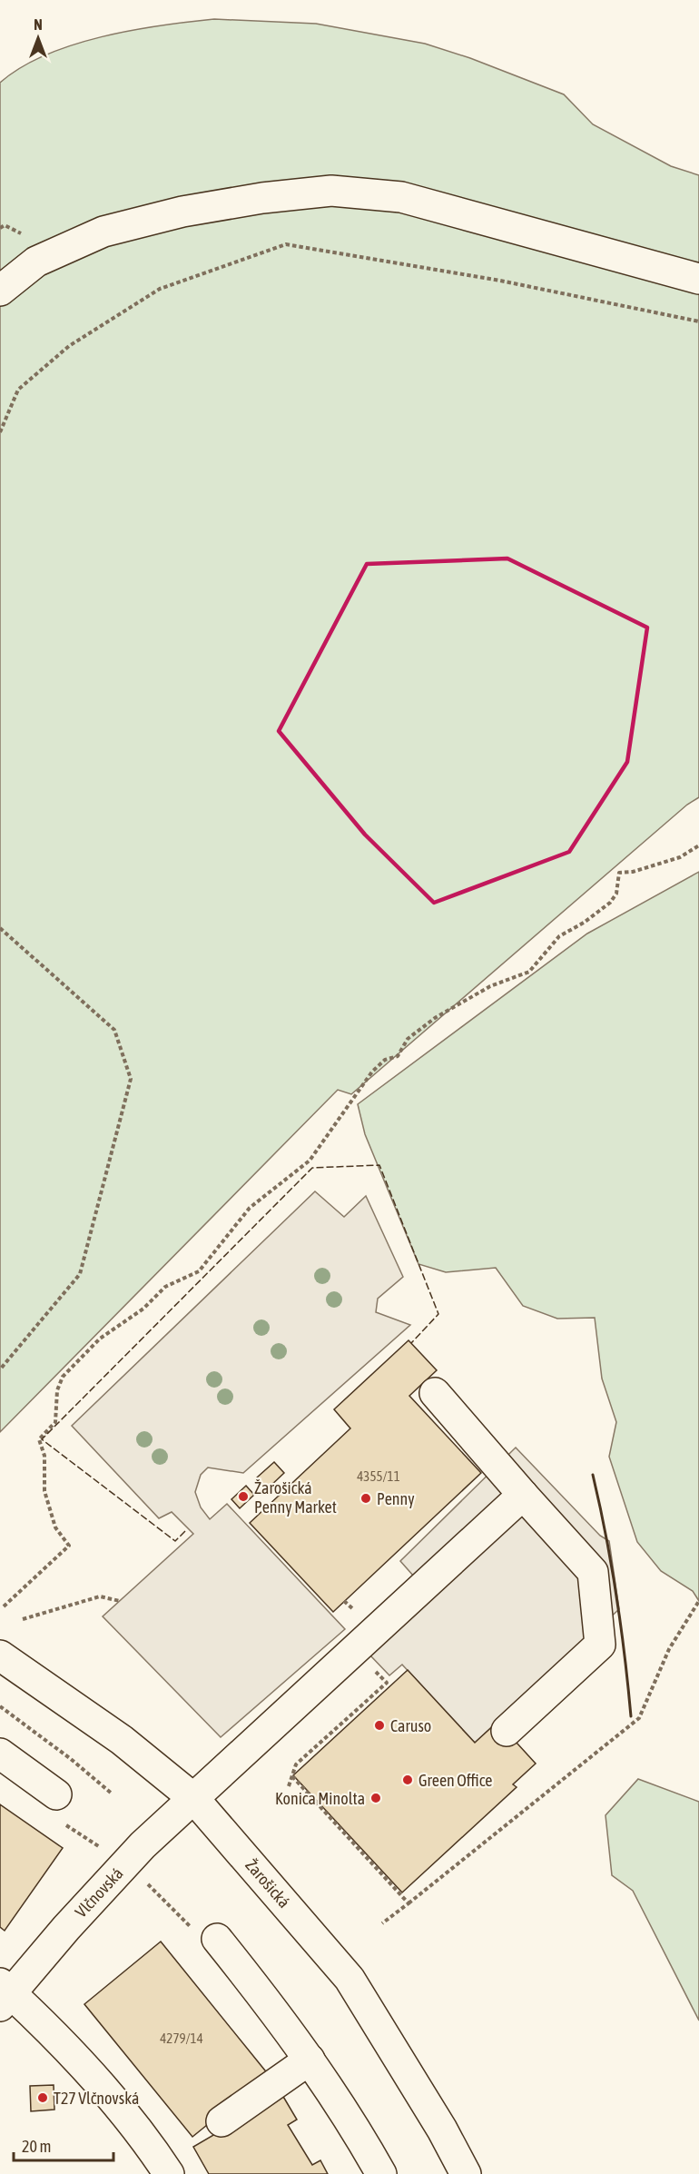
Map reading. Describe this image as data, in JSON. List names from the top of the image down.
{
  "streets": {
    "main road": ["Žarošická", "Vlčnovská"]
  },
  "crossings": [
    ["Žarošická", "Vlčnovská"]
  ],
  "places": [
    "Žarošická Penny Market",
    "Penny",
    "Caruso",
    "Green Office",
    "Konica Minolta",
    "T27 Vlčnovská"
  ],
  "house_numbers": ["4355/11", "4279/14"],
  "scale_bar": "20 m",
  "north": "top"
}
